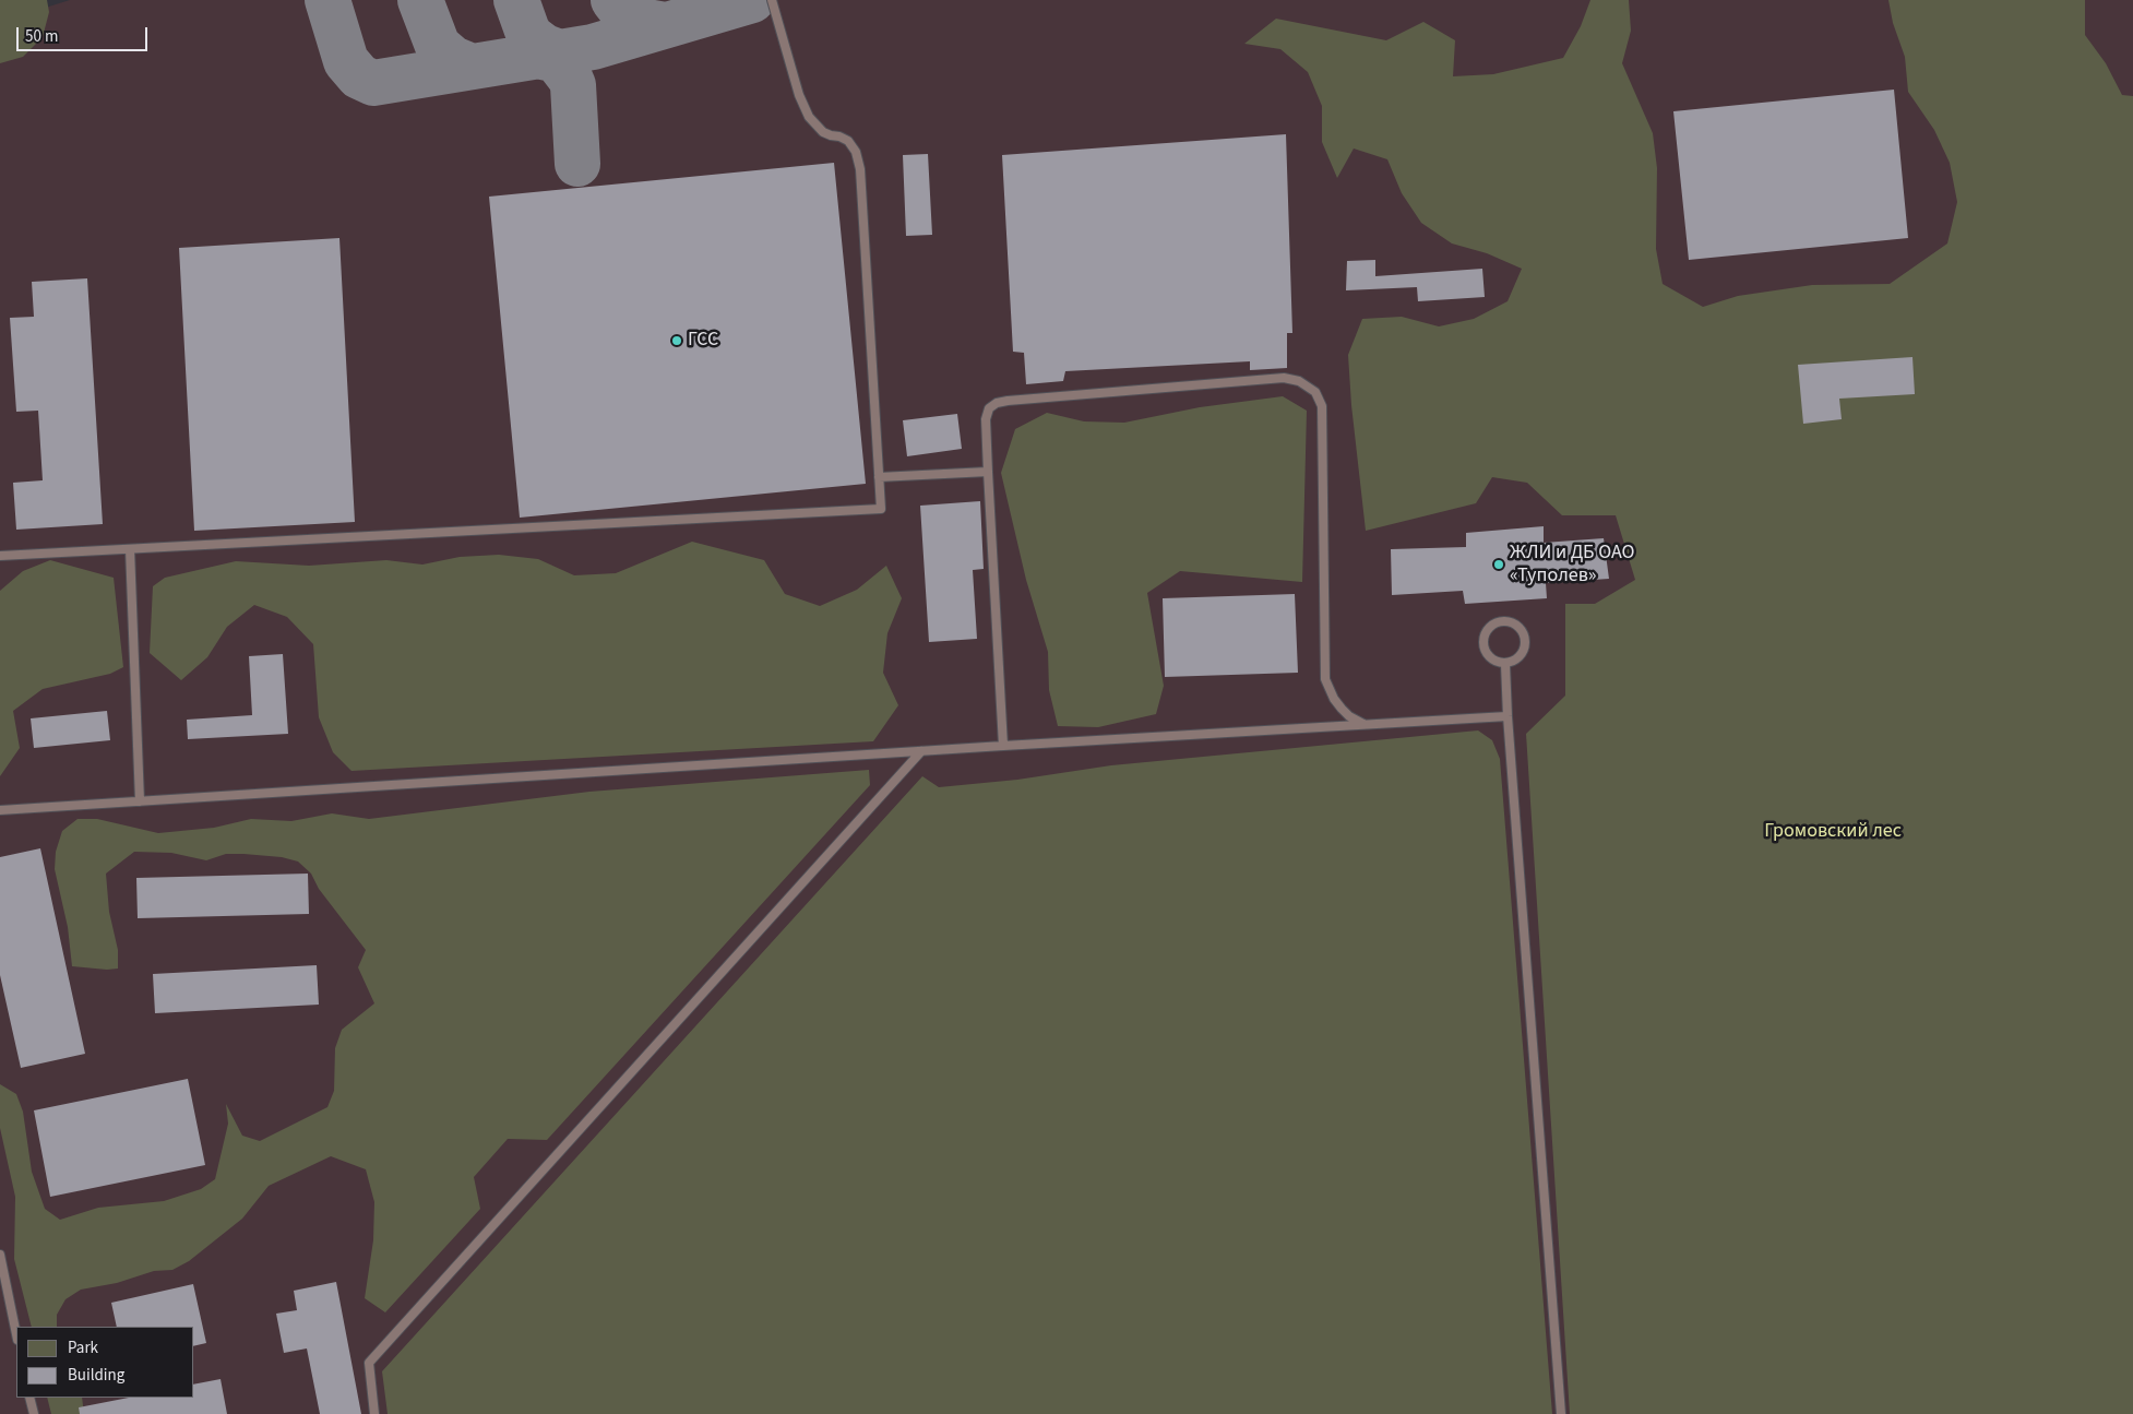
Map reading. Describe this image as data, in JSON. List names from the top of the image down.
{
  "parks": ["Громовский лес"],
  "places": ["ГСС", "ЖЛИ и ДБ ОАО «Туполев»"],
  "legend": ["Park", "Building"],
  "scale_bar": "50 m"
}
